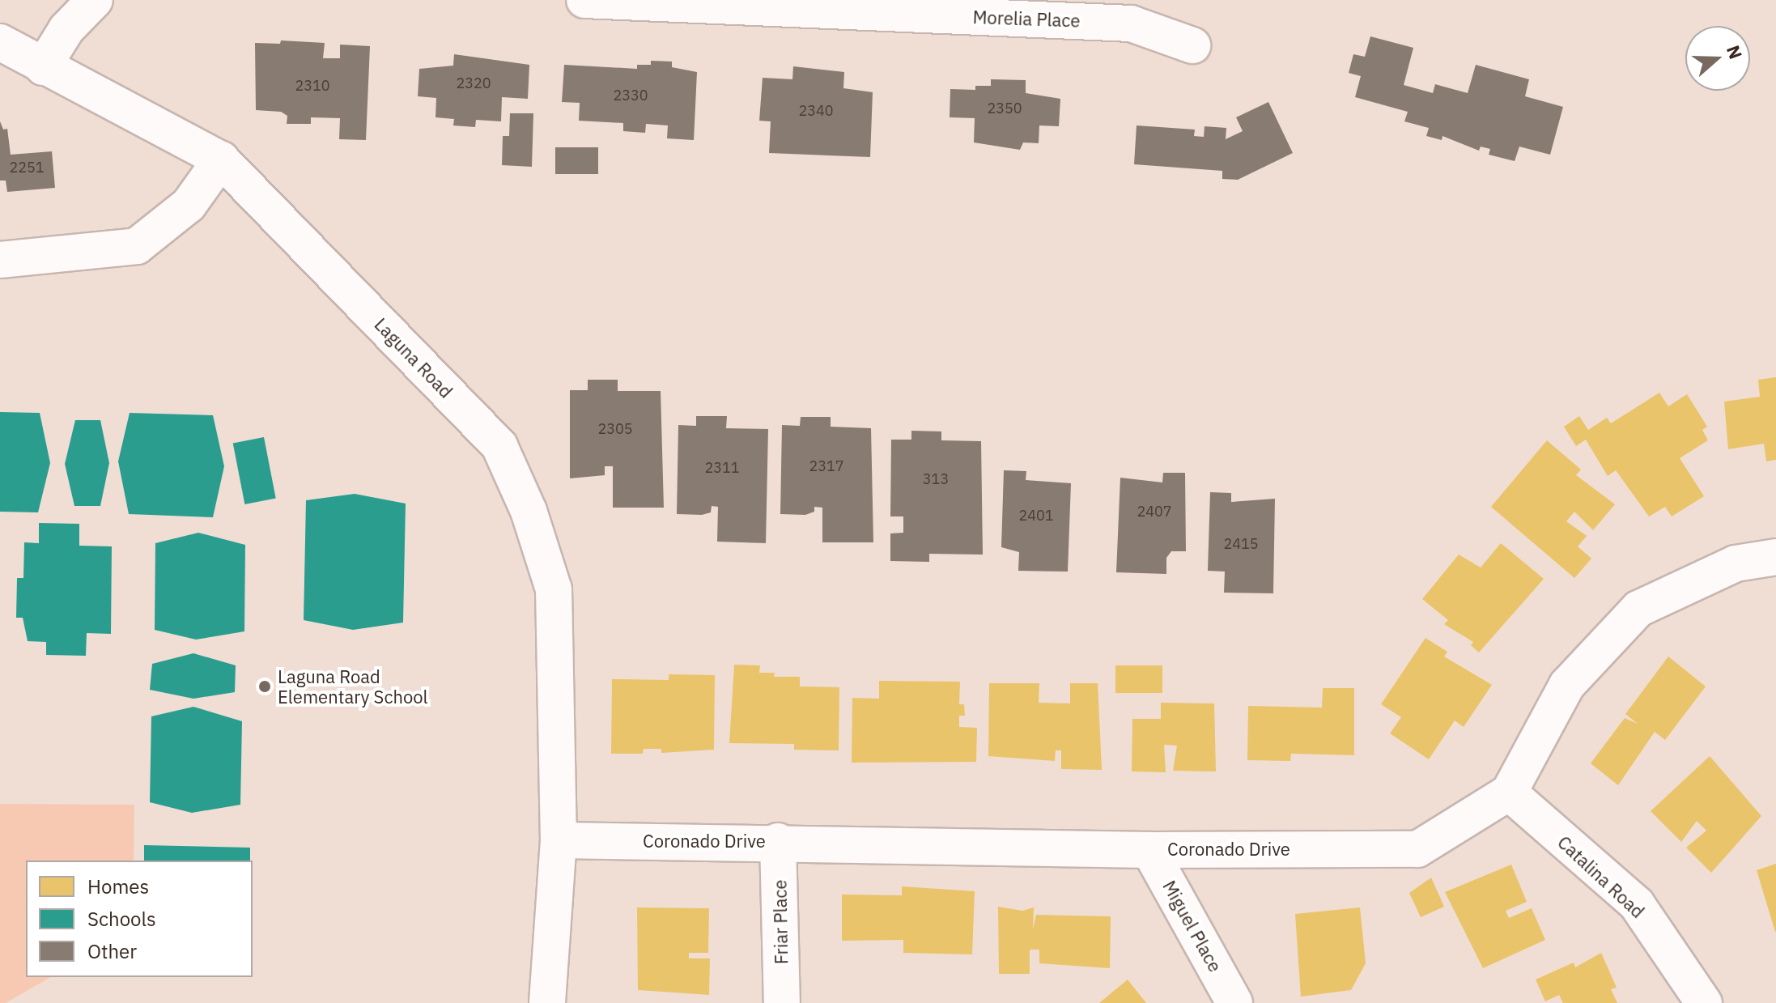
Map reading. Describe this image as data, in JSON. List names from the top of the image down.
{
  "streets": {
    "street": [
      "Morelia Place",
      "Laguna Road",
      "Coronado Drive",
      "Catalina Road",
      "Friar Place",
      "Miguel Place"
    ]
  },
  "crossings": [
    ["Laguna Road", "Coronado Drive"],
    ["Coronado Drive", "Catalina Road"],
    ["Coronado Drive", "Friar Place"],
    ["Coronado Drive", "Miguel Place"]
  ],
  "places": ["Laguna Road Elementary School"],
  "house_numbers": [
    "2320",
    "2310",
    "2330",
    "2350",
    "2340",
    "2251",
    "2305",
    "2317",
    "2311",
    "313",
    "2407",
    "2401",
    "2415"
  ],
  "legend": ["Homes", "Schools", "Other"],
  "north": "right"
}
